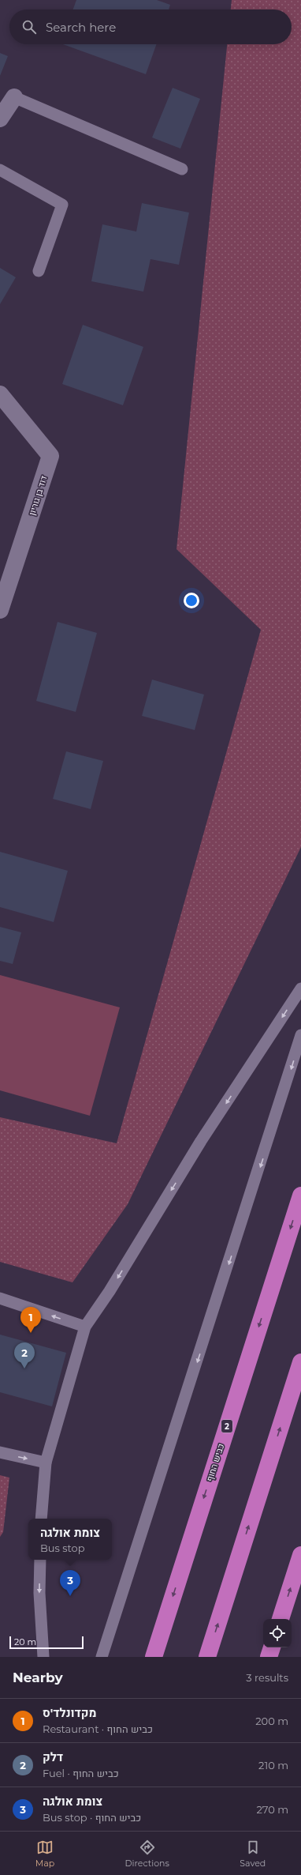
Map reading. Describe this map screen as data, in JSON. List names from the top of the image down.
{
  "streets": {
    "highway": ["2", "כביש החוף"],
    "street": ["דוד בן גוריון"]
  },
  "scale_bar": "20 m",
  "page": {
    "search": "Search here",
    "pins": ["1", "2", "3"],
    "popup": ["צומת אולגה", "Bus stop"],
    "scale": "20 m",
    "heading": ["Nearby", "3 results"],
    "list": [
      {
        "mark": "1",
        "name": "מקדונלד'ס",
        "note": "Restaurant · כביש החוף",
        "value": "200 m"
      },
      {
        "mark": "2",
        "name": "דלק",
        "note": "Fuel · כביש החוף",
        "value": "210 m"
      },
      {
        "mark": "3",
        "name": "צומת אולגה",
        "note": "Bus stop · כביש החוף",
        "value": "270 m"
      }
    ],
    "nav": ["Map", "Directions", "Saved"]
  }
}
